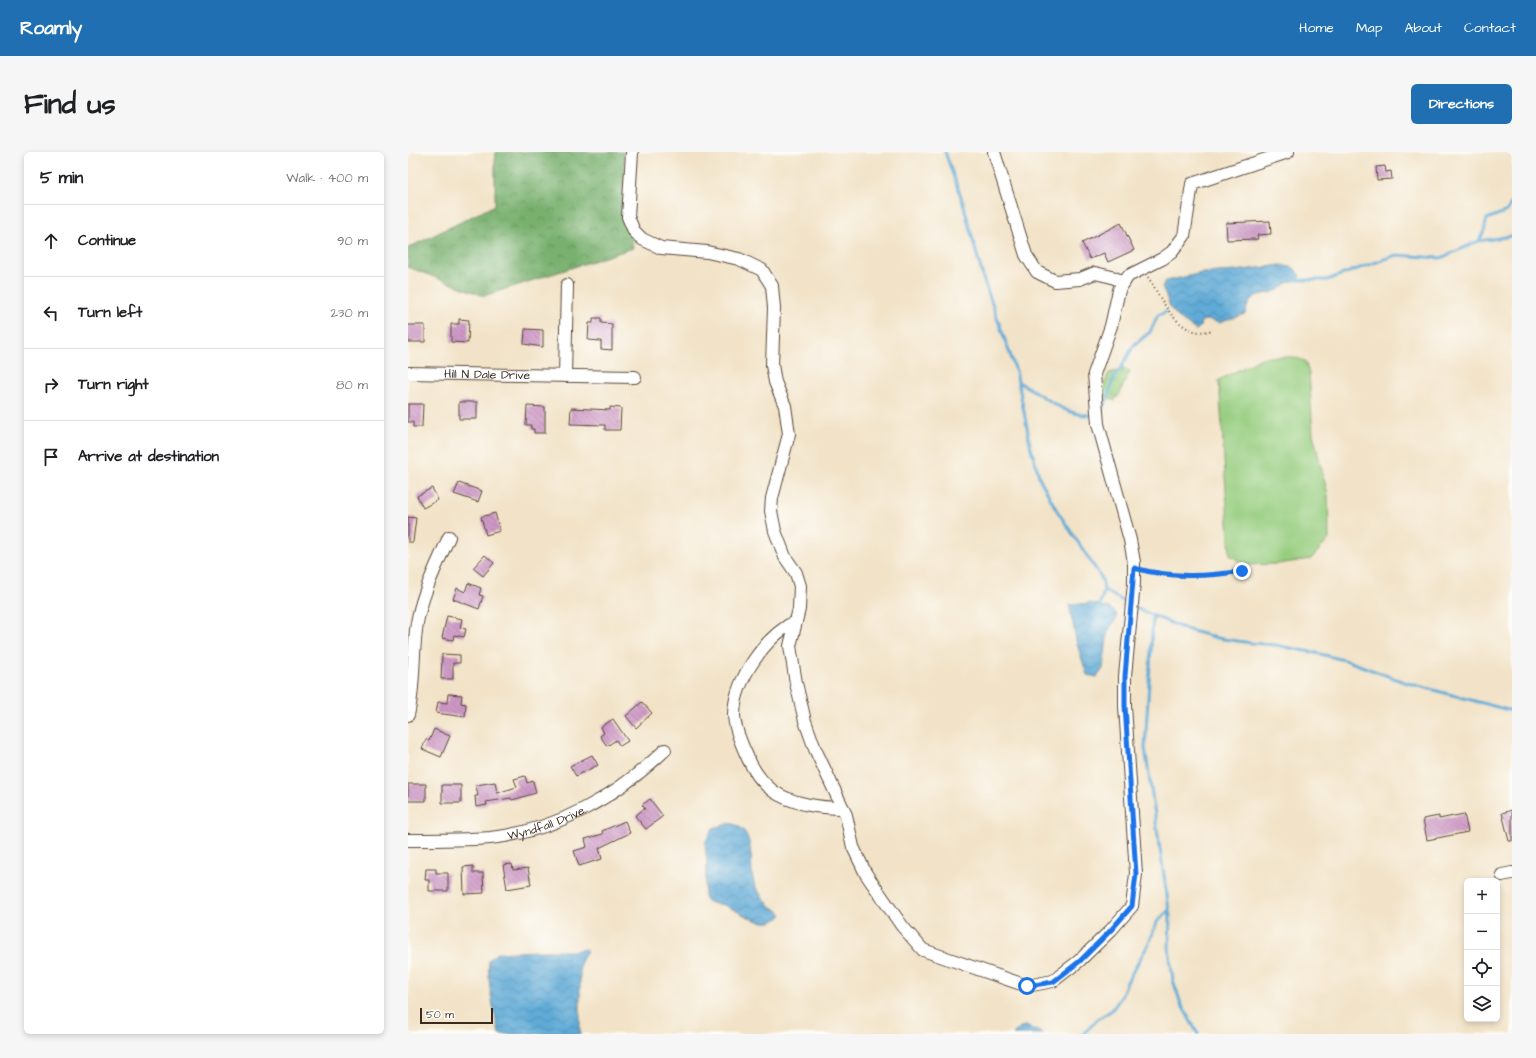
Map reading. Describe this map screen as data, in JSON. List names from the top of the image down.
{
  "streets": {
    "street": ["Hill N Dale Drive", "Wyndfall Drive"]
  },
  "scale_bar": "50 m",
  "page": {
    "header": "Roamly",
    "nav": [
      "Home",
      "Map",
      "About",
      "Contact"
    ],
    "buttons": "Directions",
    "title": "Find us",
    "heading": ["5 min", "Walk · 400 m"],
    "list": [
      ["Continue", "90 m"],
      ["Turn left", "230 m"],
      ["Turn right", "80 m"],
      "Arrive at destination"
    ],
    "map_buttons": ["+", "−"],
    "scale": "50 m"
  }
}
